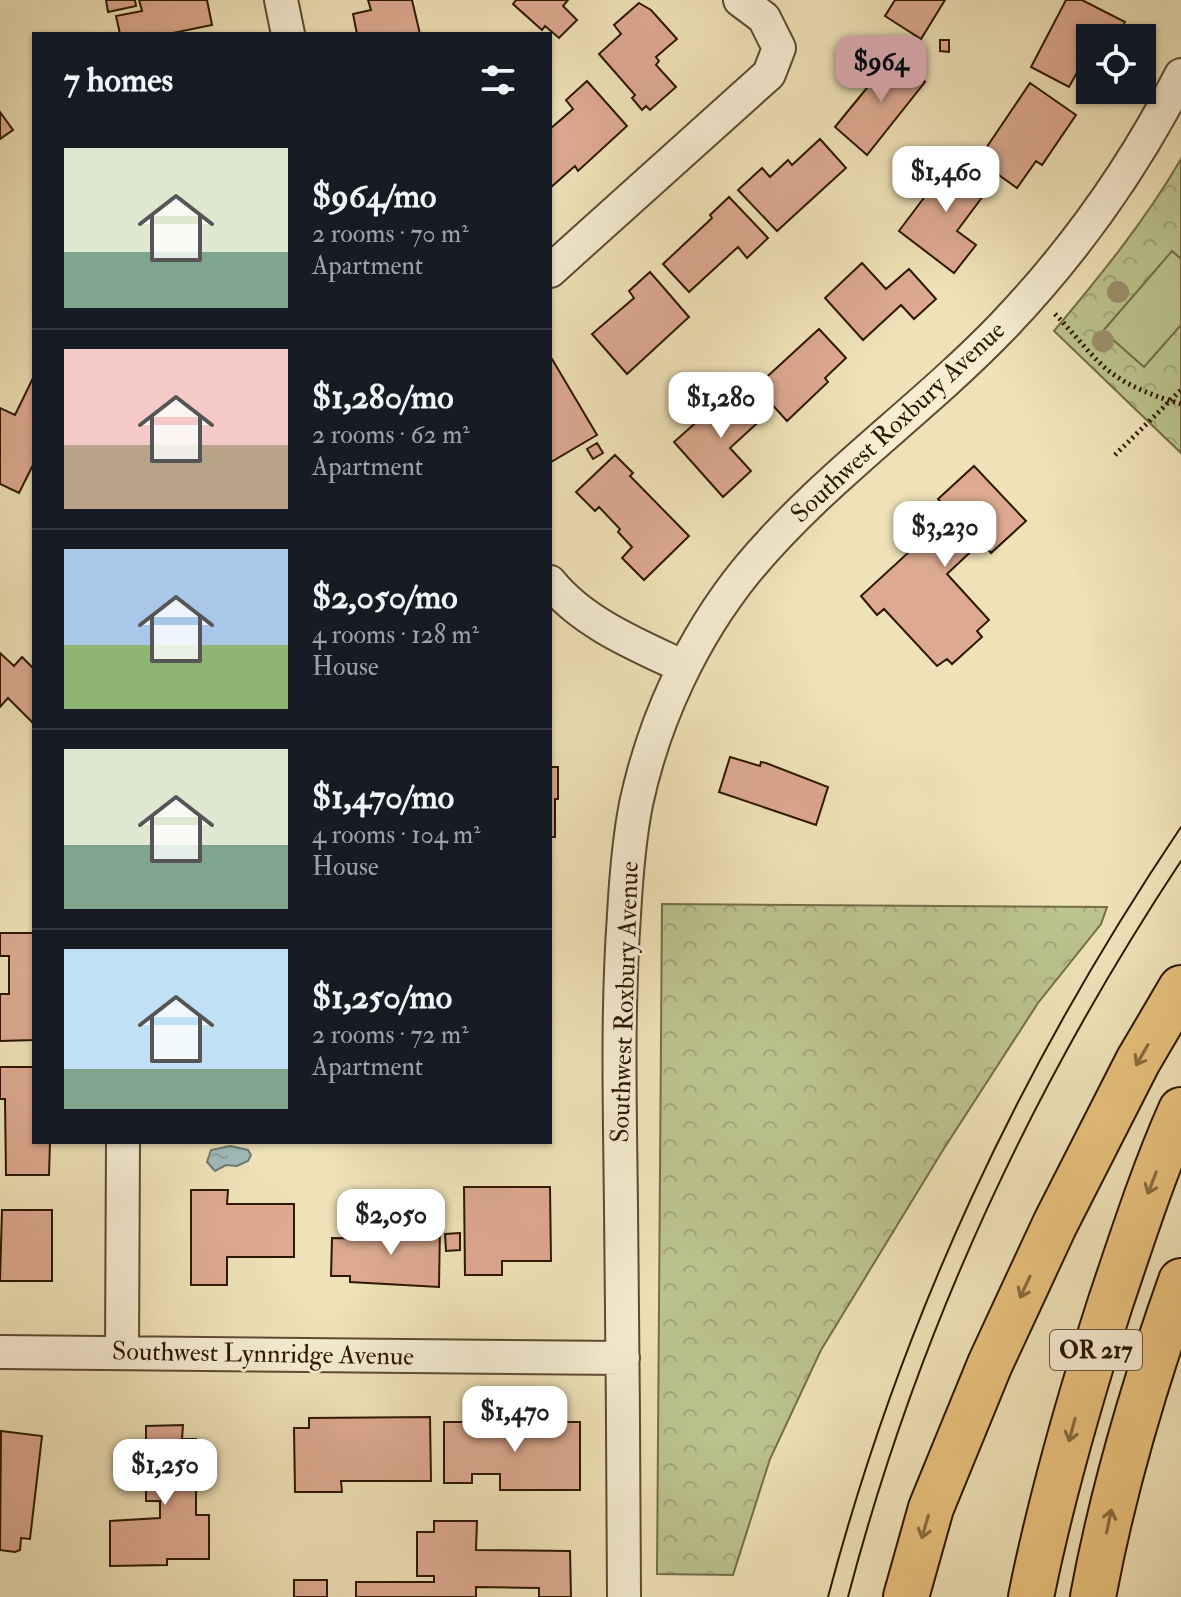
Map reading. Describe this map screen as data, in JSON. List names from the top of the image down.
{
  "streets": {
    "highway": ["OR 217"],
    "street": ["Southwest Roxbury Avenue", "Southwest Lynnridge Avenue"]
  },
  "crossings": [
    ["Southwest Roxbury Avenue", "Southwest Lynnridge Avenue"]
  ],
  "page": {
    "heading": "7 homes",
    "price": [
      "$964",
      "$1,460",
      "$1,280",
      "$3,230",
      "$2,050",
      "$1,470",
      "$1,250"
    ],
    "list": [
      {
        "name": "$964/mo",
        "note": "2 rooms · 70 m² · Apartment"
      },
      {
        "name": "$1,280/mo",
        "note": "2 rooms · 62 m² · Apartment"
      },
      {
        "name": "$2,050/mo",
        "note": "4 rooms · 128 m² · House"
      },
      {
        "name": "$1,470/mo",
        "note": "4 rooms · 104 m² · House"
      },
      {
        "name": "$1,250/mo",
        "note": "2 rooms · 72 m² · Apartment"
      }
    ]
  }
}
